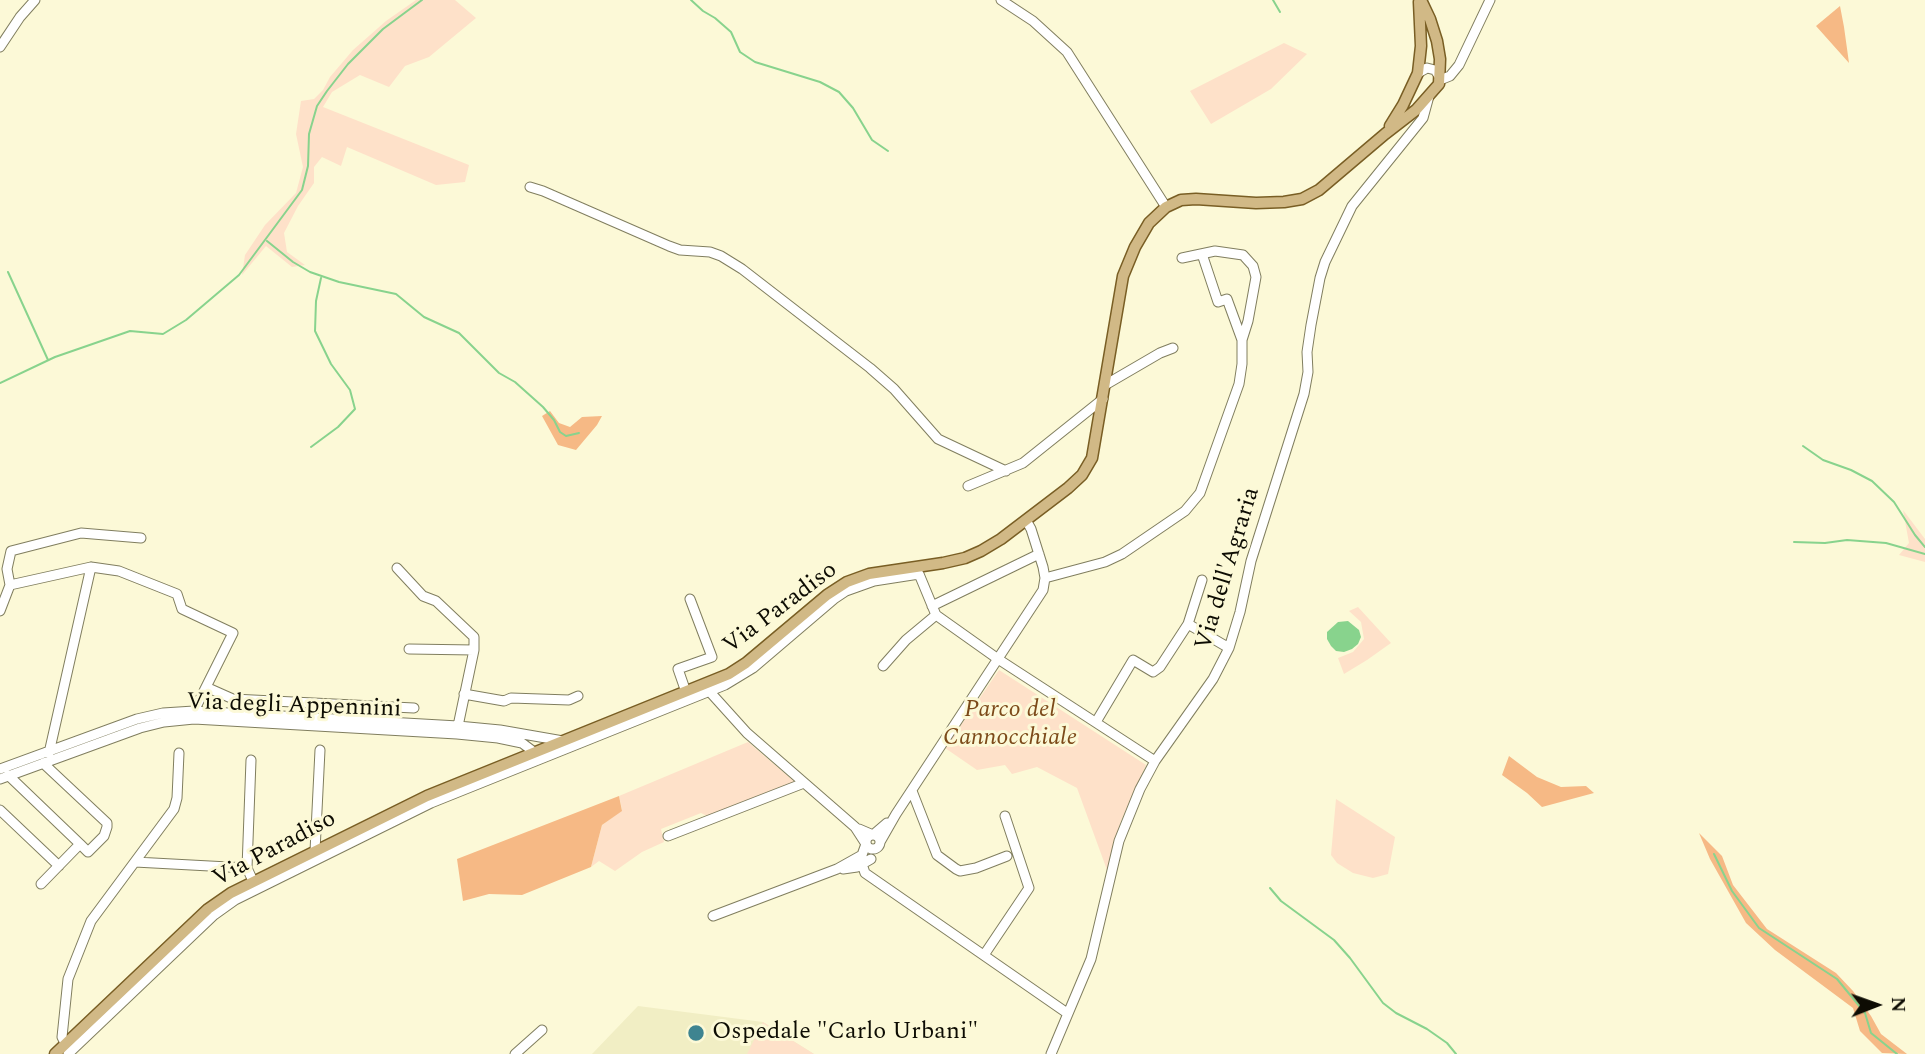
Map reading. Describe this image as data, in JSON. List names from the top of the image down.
{
  "streets": {
    "main road": ["Via Paradiso"],
    "street": ["Via dell'Agraria", "Via degli Appennini"]
  },
  "crossings": [
    ["Via Paradiso", "Via degli Appennini"]
  ],
  "parks": ["Parco del Cannocchiale"],
  "places": ["Ospedale \"Carlo Urbani\""],
  "north": "right"
}
